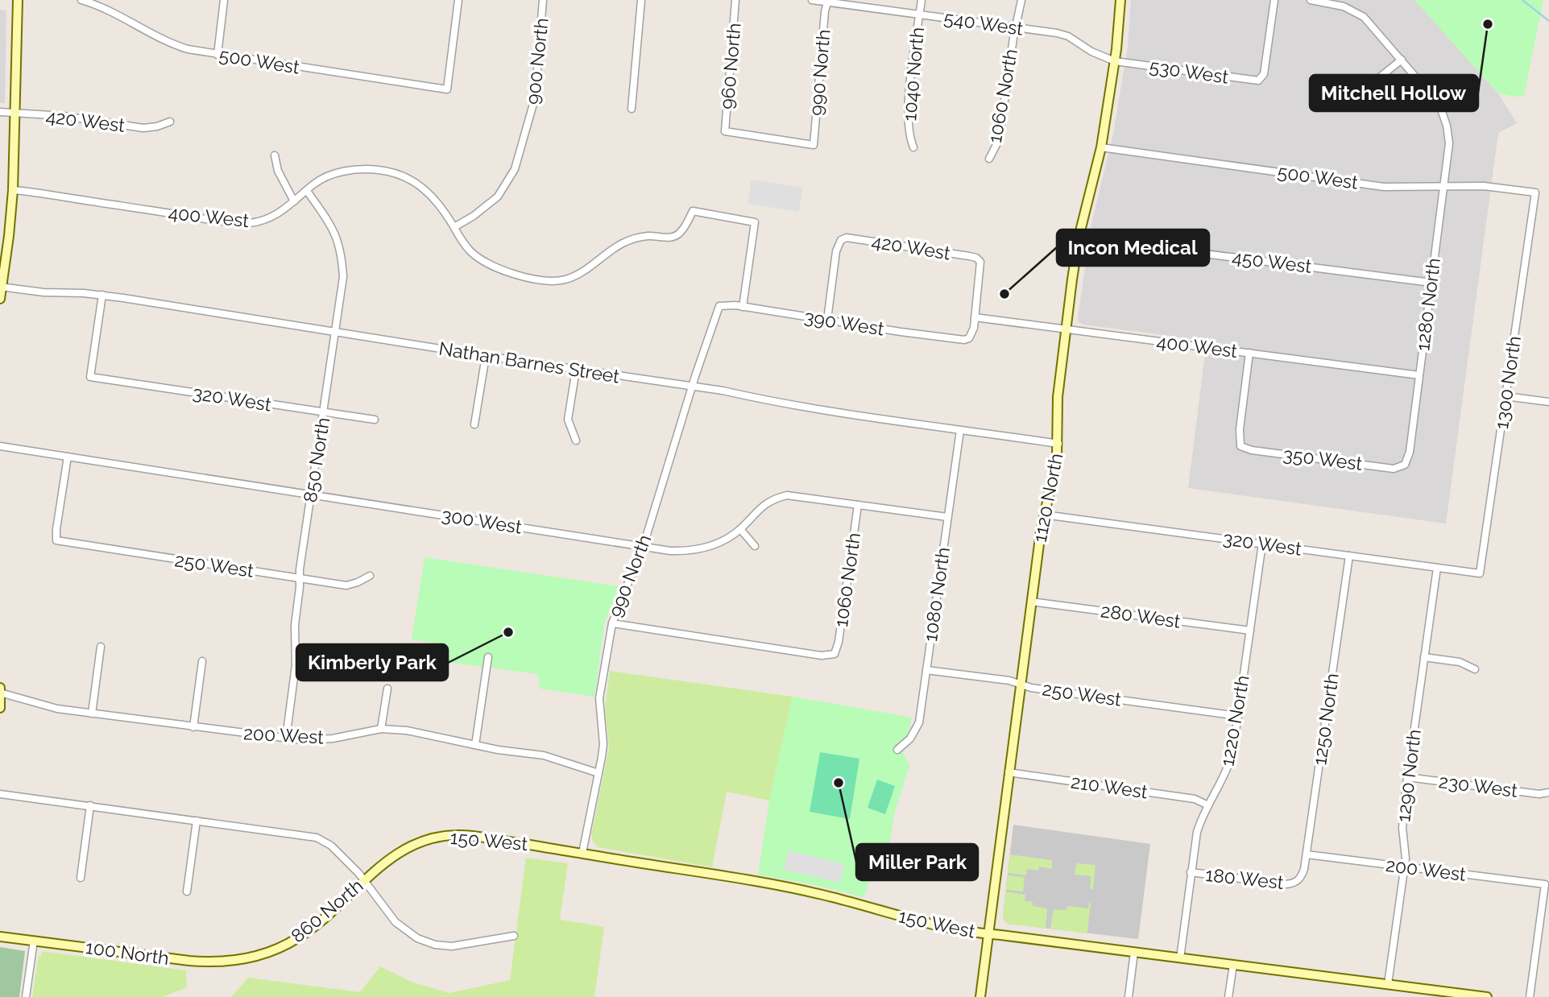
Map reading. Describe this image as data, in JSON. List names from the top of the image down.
{
  "streets": {
    "street": [
      "540 West",
      "500 West",
      "900 North",
      "960 North",
      "530 West",
      "990 North",
      "1040 North",
      "1060 North",
      "420 West",
      "400 West",
      "450 West",
      "1280 North",
      "390 West",
      "Nathan Barnes Street",
      "1300 North",
      "320 West",
      "350 West",
      "850 North",
      "1120 North",
      "300 West",
      "250 West",
      "1080 North",
      "280 West",
      "1250 North",
      "1220 North",
      "200 West",
      "1290 North",
      "230 West",
      "210 West",
      "150 West",
      "180 West",
      "860 North",
      "100 North"
    ]
  },
  "crossings": [
    ["540 West", "530 West"],
    ["540 West", "990 North"],
    ["540 West", "1040 North"],
    ["540 West", "1060 North"],
    ["540 West", "1120 North"],
    ["500 West", "1280 North"],
    ["500 West", "1300 North"],
    ["500 West", "1120 North"],
    ["900 North", "400 West"],
    ["960 North", "990 North"],
    ["530 West", "1120 North"],
    ["990 North", "1060 North"],
    ["990 North", "390 West"],
    ["990 North", "Nathan Barnes Street"],
    ["990 North", "300 West"],
    ["990 North", "200 West"],
    ["990 North", "150 West"],
    ["1060 North", "300 West"],
    ["420 West", "400 West"],
    ["420 West", "390 West"],
    ["400 West", "1280 North"],
    ["400 West", "390 West"],
    ["400 West", "350 West"],
    ["400 West", "850 North"],
    ["400 West", "1120 North"],
    ["450 West", "1280 North"],
    ["450 West", "1120 North"],
    ["1280 North", "350 West"],
    ["Nathan Barnes Street", "320 West"],
    ["Nathan Barnes Street", "850 North"],
    ["Nathan Barnes Street", "1120 North"],
    ["Nathan Barnes Street", "1080 North"],
    ["1300 North", "320 West"],
    ["320 West", "850 North"],
    ["320 West", "1120 North"],
    ["320 West", "1250 North"],
    ["320 West", "1220 North"],
    ["320 West", "1290 North"],
    ["850 North", "300 West"],
    ["850 North", "250 West"],
    ["850 North", "200 West"],
    ["1120 North", "250 West"],
    ["1120 North", "280 West"],
    ["1120 North", "210 West"],
    ["1120 North", "150 West"],
    ["300 West", "250 West"],
    ["300 West", "1080 North"],
    ["250 West", "1080 North"],
    ["250 West", "1220 North"],
    ["280 West", "1220 North"],
    ["1250 North", "200 West"],
    ["1250 North", "180 West"],
    ["1220 North", "210 West"],
    ["1220 North", "150 West"],
    ["1220 North", "180 West"],
    ["200 West", "1290 North"],
    ["1290 North", "230 West"],
    ["1290 North", "150 West"],
    ["150 West", "860 North"],
    ["860 North", "100 North"]
  ],
  "places": [
    "Mitchell Hollow",
    "Incon Medical",
    "Kimberly Park",
    "Miller Park"
  ]
}
